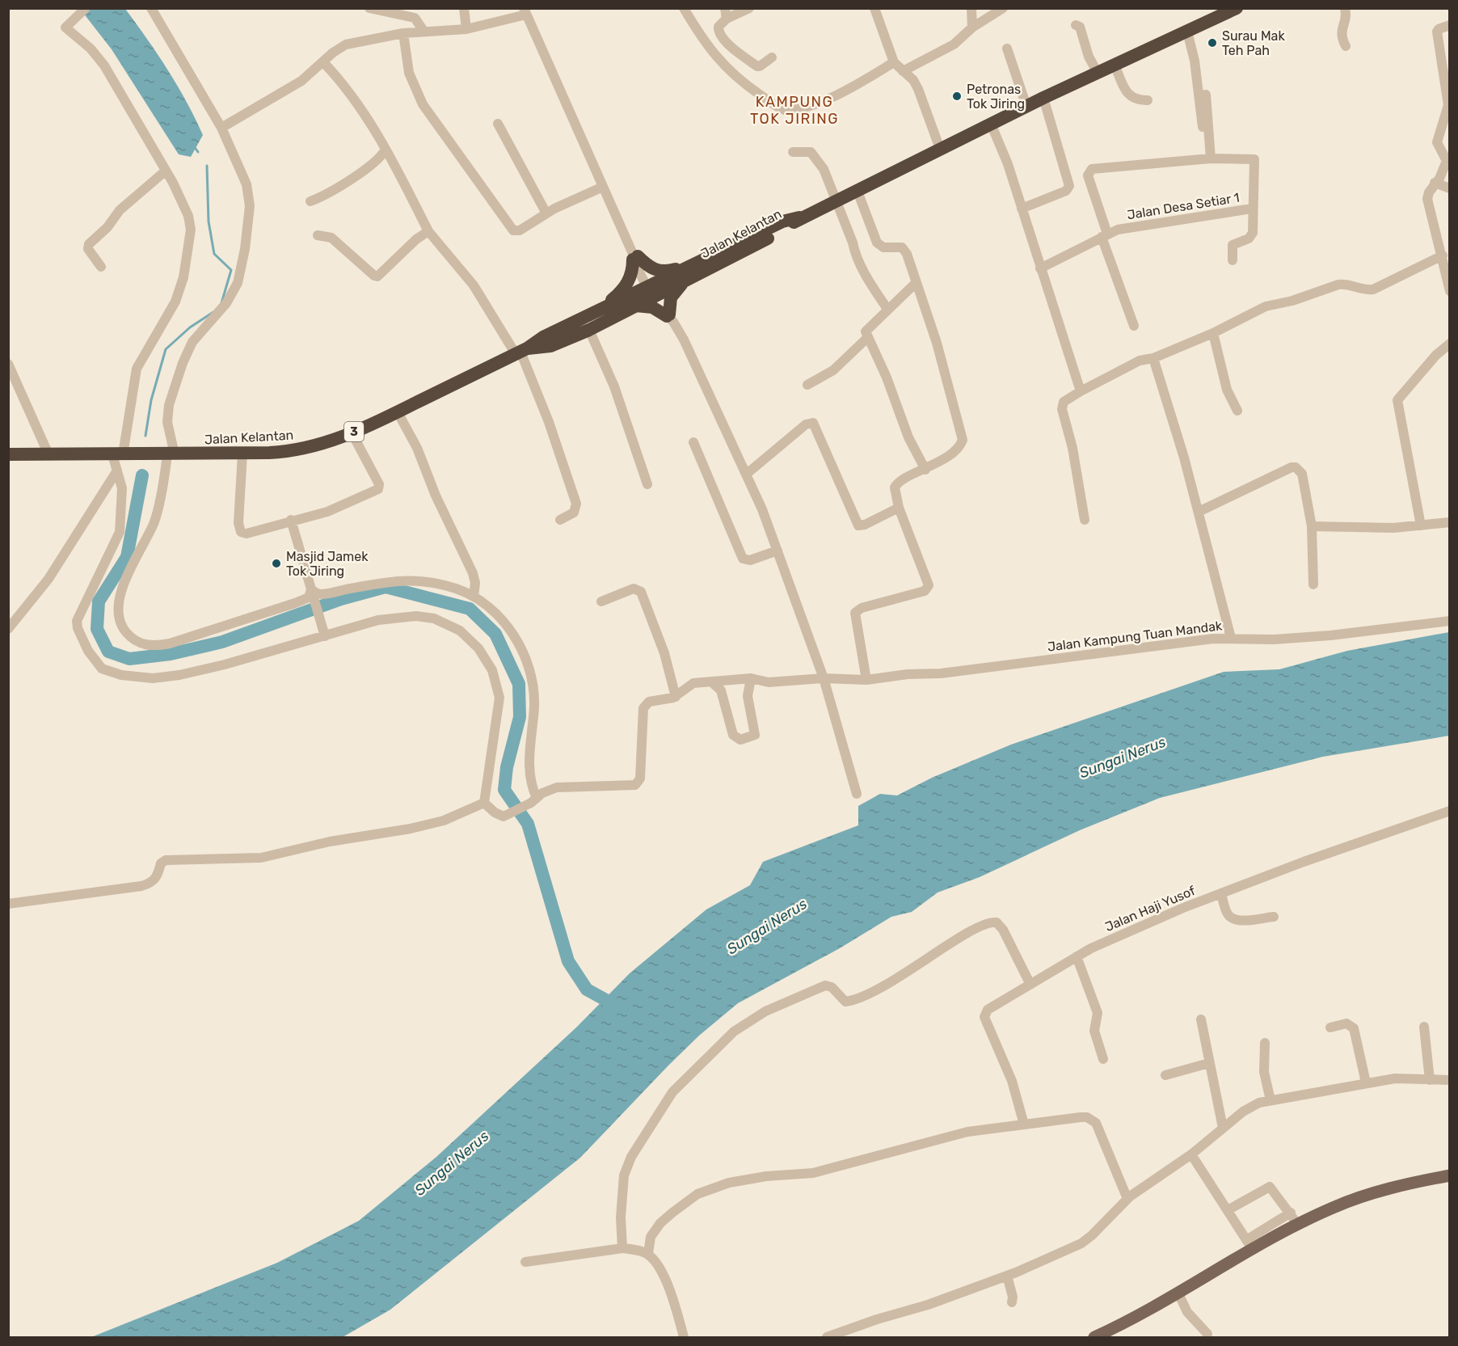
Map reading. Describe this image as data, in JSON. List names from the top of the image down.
{
  "streets": {
    "highway": ["Jalan Kelantan", "3"],
    "street": ["Jalan Desa Setiar 1", "Jalan Kampung Tuan Mandak", "Jalan Haji Yusof"]
  },
  "crossings": [
    ["Jalan Kelantan", "3"]
  ],
  "districts": ["KAMPUNG TOK JIRING"],
  "water": ["Sungai Nerus"],
  "places": ["Surau Mak Teh Pah", "Petronas Tok Jiring", "Masjid Jamek Tok Jiring"]
}
